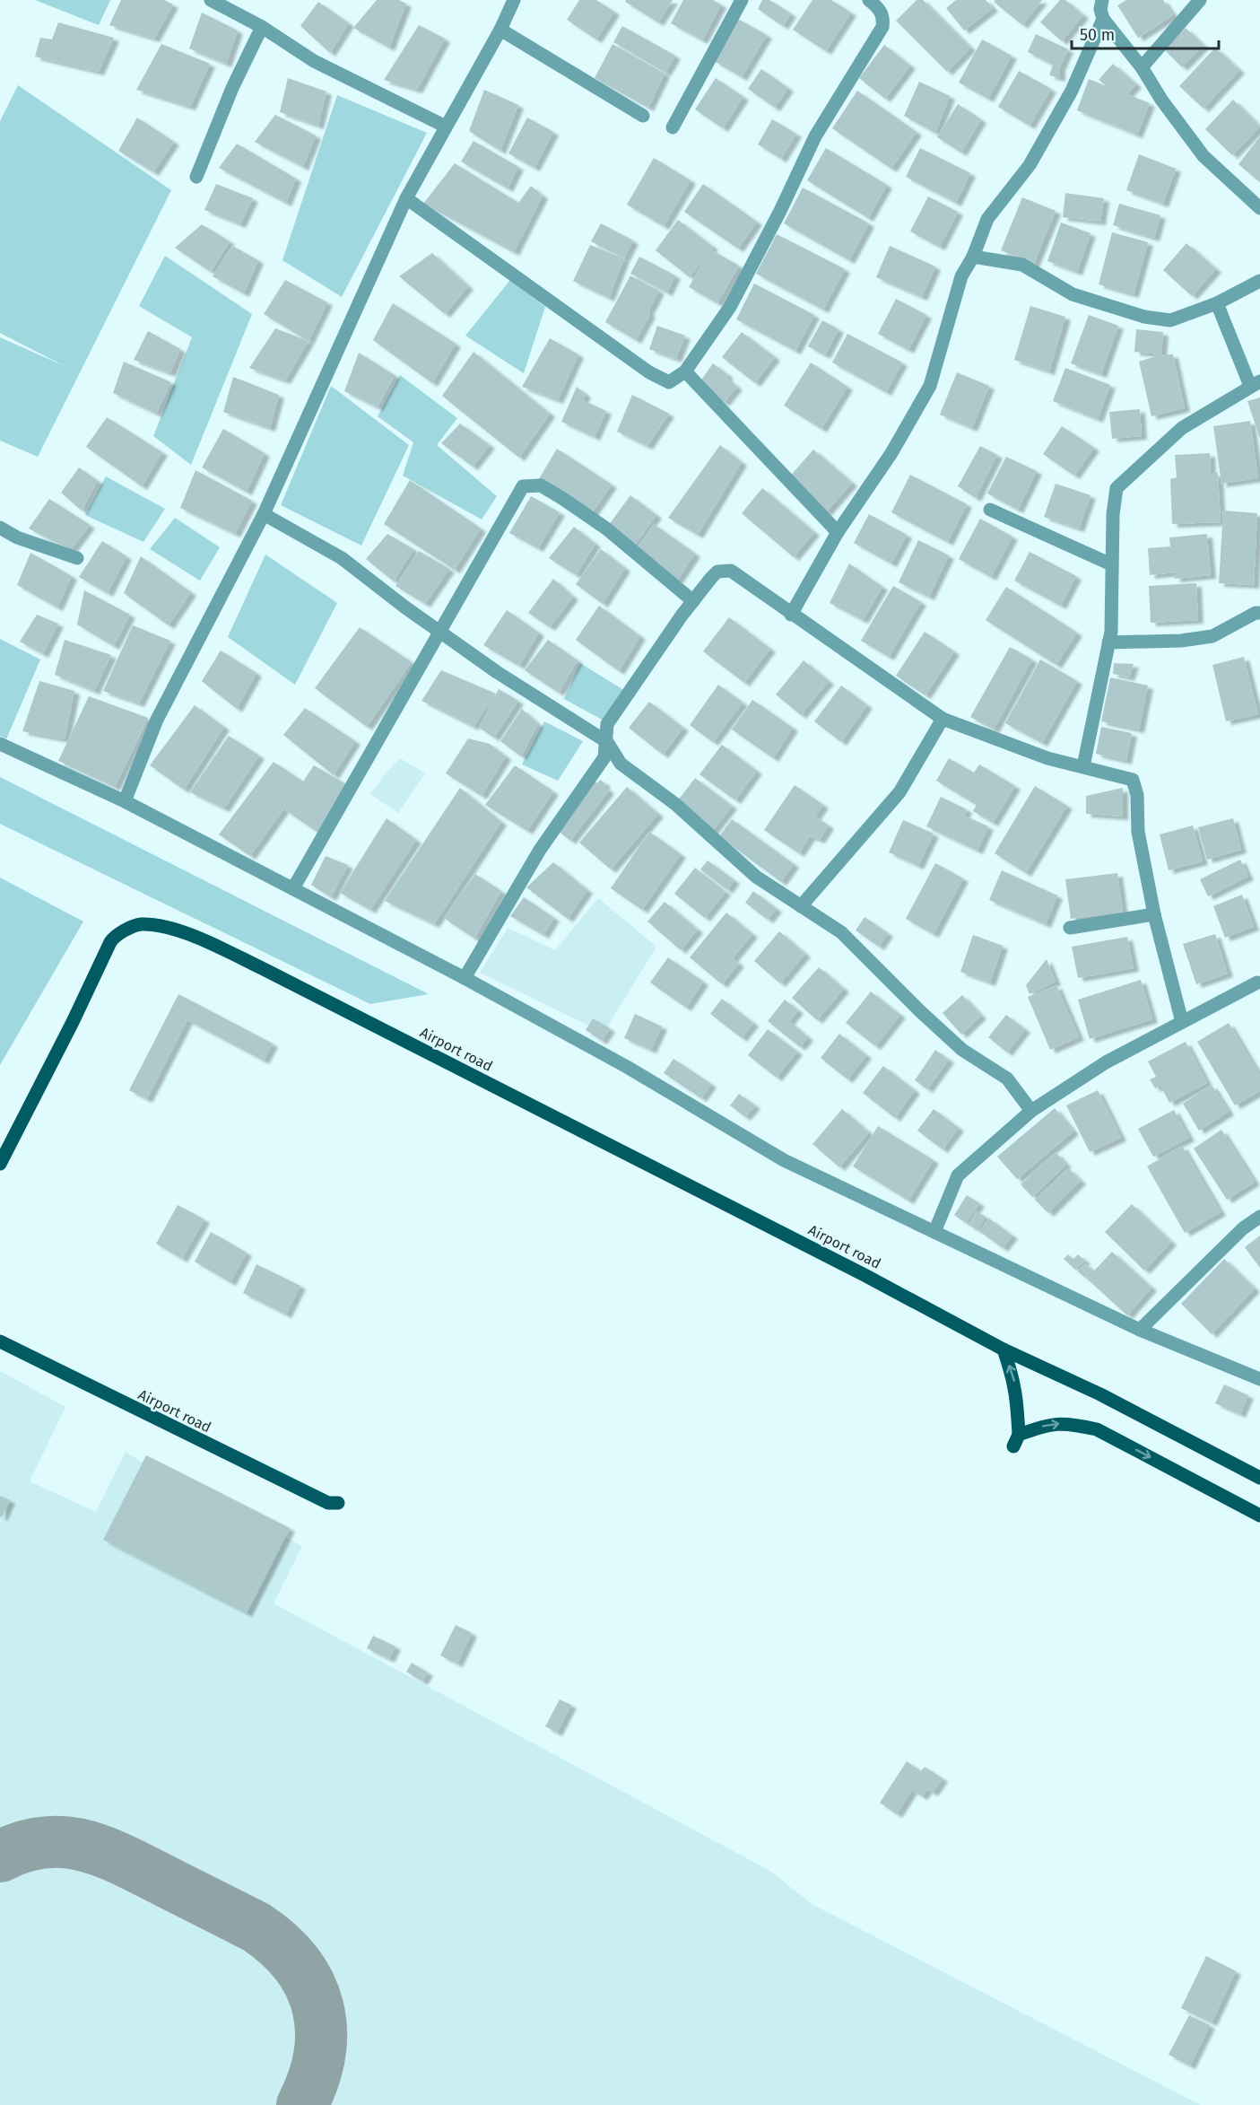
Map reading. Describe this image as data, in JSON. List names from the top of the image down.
{
  "streets": {
    "main road": ["Airport road"]
  },
  "scale_bar": "50 m"
}
